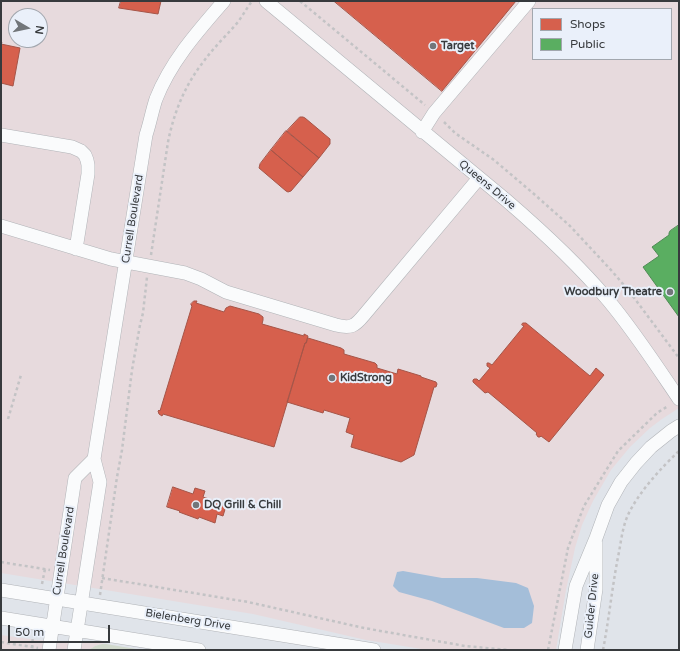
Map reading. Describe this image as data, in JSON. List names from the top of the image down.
{
  "streets": {
    "street": [
      "Queens Drive",
      "Currell Boulevard",
      "Guider Drive",
      "Bielenberg Drive"
    ]
  },
  "crossings": [
    ["Currell Boulevard", "Bielenberg Drive"]
  ],
  "places": [
    "Target",
    "Woodbury Theatre",
    "KidStrong",
    "DQ Grill & Chill"
  ],
  "legend": ["Shops", "Public"],
  "scale_bar": "50 m",
  "north": "right"
}
